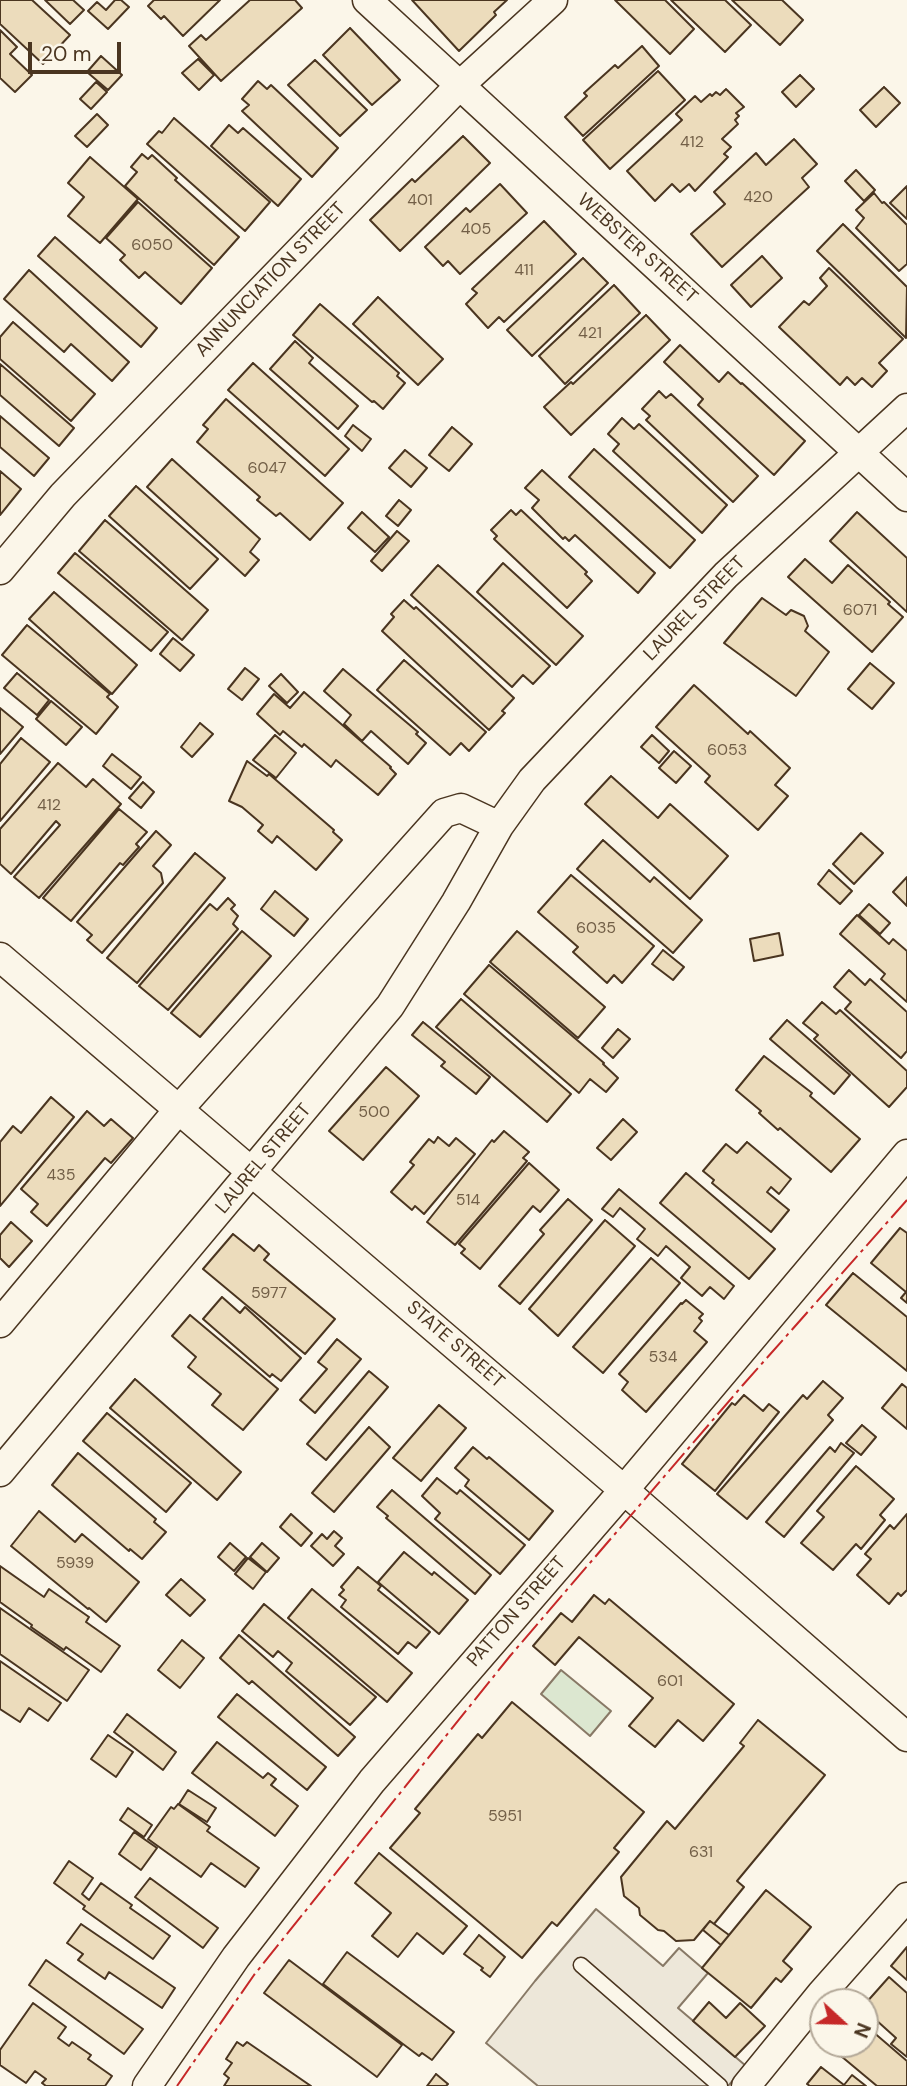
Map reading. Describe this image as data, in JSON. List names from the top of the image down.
{
  "streets": {
    "street": [
      "WEBSTER STREET",
      "ANNUNCIATION STREET",
      "LAUREL STREET",
      "STATE STREET",
      "PATTON STREET"
    ]
  },
  "crossings": [
    ["WEBSTER STREET", "ANNUNCIATION STREET"],
    ["WEBSTER STREET", "LAUREL STREET"],
    ["LAUREL STREET", "STATE STREET"],
    ["STATE STREET", "PATTON STREET"]
  ],
  "house_numbers": [
    "412",
    "420",
    "401",
    "405",
    "6050",
    "411",
    "421",
    "6047",
    "6071",
    "6053",
    "412",
    "6035",
    "500",
    "435",
    "514",
    "5977",
    "534",
    "5939",
    "601",
    "5951",
    "631"
  ],
  "scale_bar": "20 m",
  "north": "right"
}
